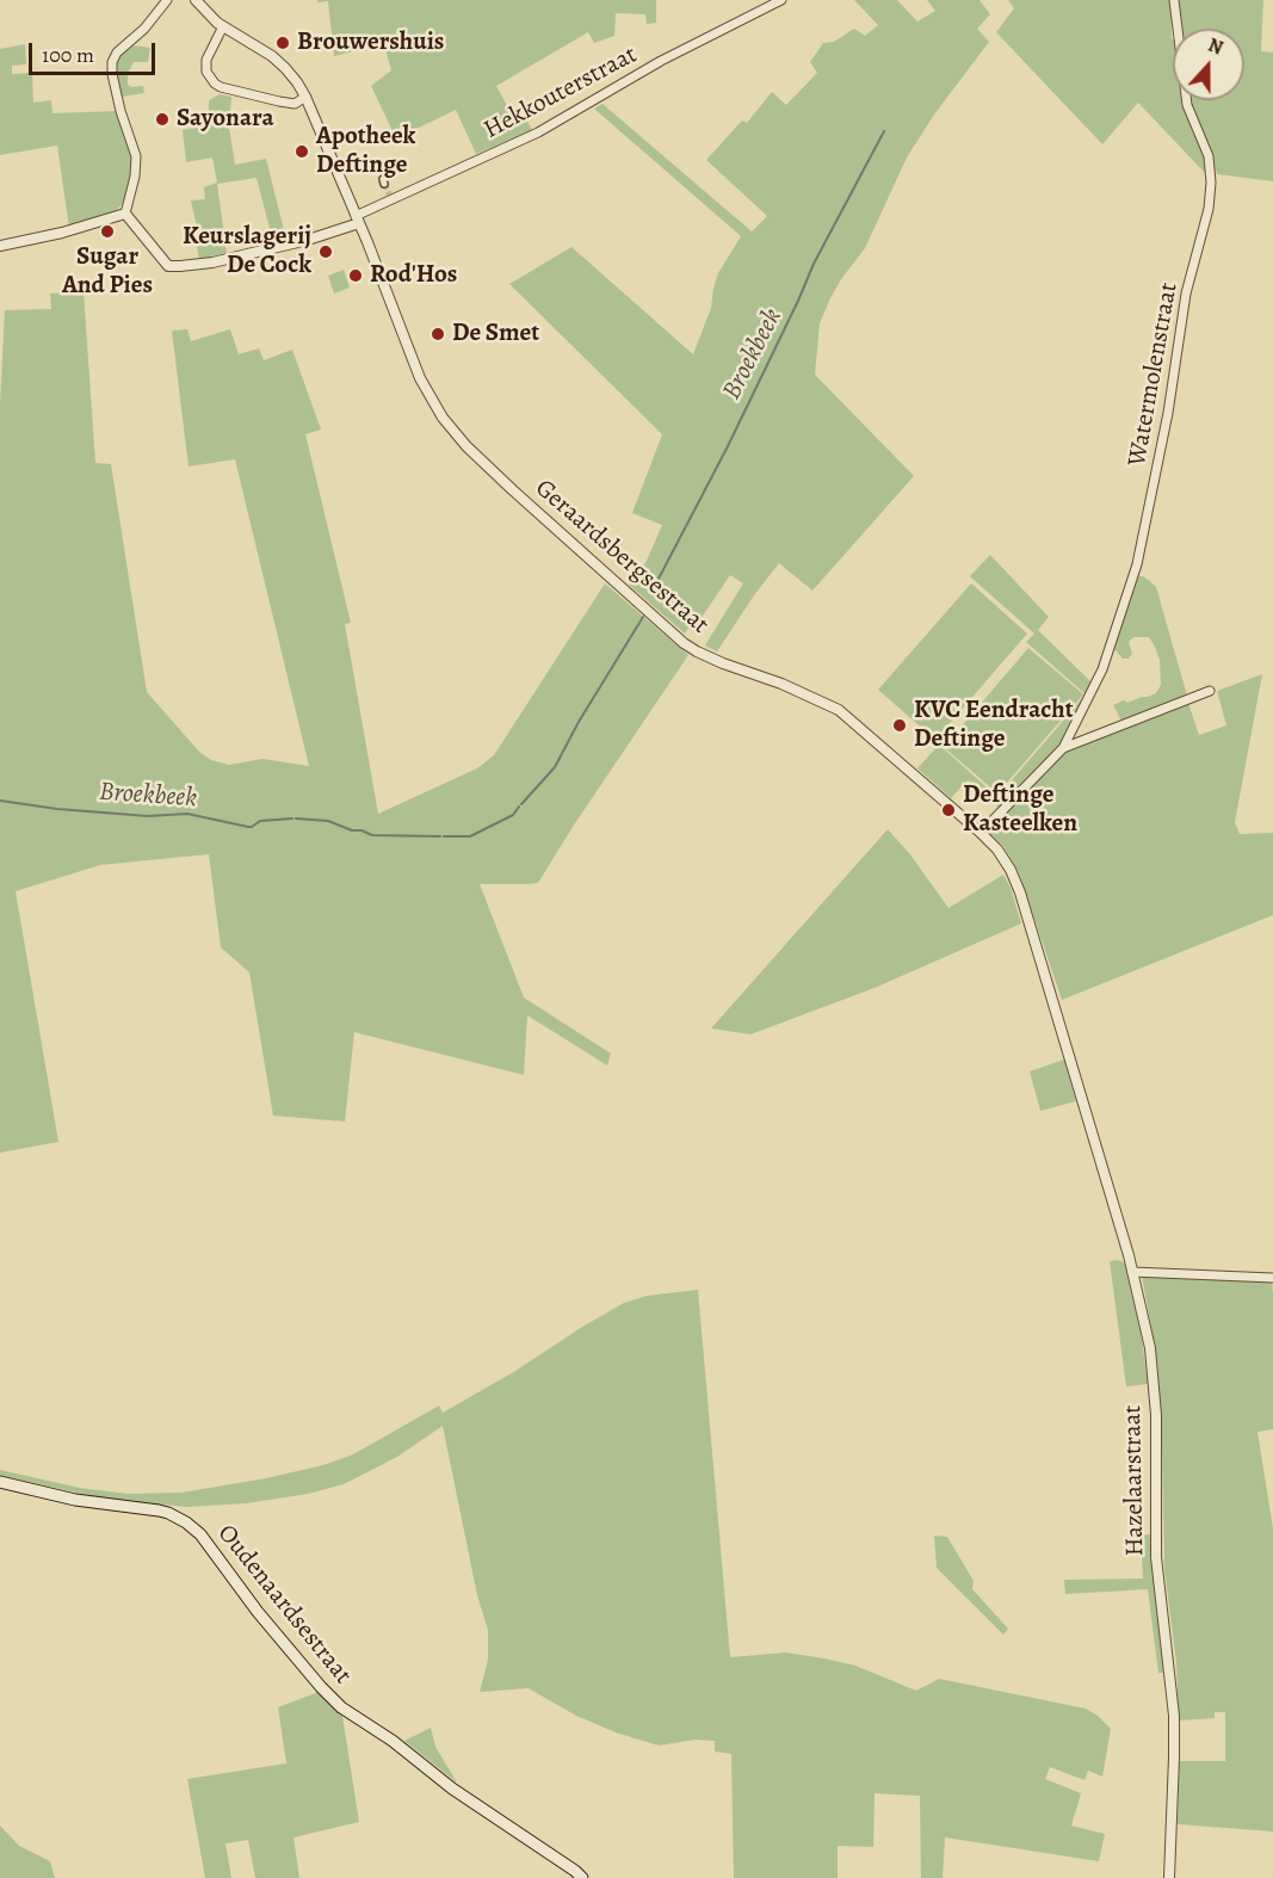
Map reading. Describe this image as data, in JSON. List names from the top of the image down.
{
  "streets": {
    "main road": ["Oudenaardsestraat"],
    "street": [
      "Hekkouterstraat",
      "Watermolenstraat",
      "Geraardsbergsestraat",
      "Hazelaarstraat"
    ]
  },
  "crossings": [
    ["Hekkouterstraat", "Geraardsbergsestraat"],
    ["Geraardsbergsestraat", "Hazelaarstraat"]
  ],
  "water": ["Broekbeek"],
  "places": [
    "Brouwershuis",
    "Sayonara",
    "Apotheek Deftinge",
    "Sugar And Pies",
    "Keurslagerij De Cock",
    "Rod'Hos",
    "De Smet",
    "KVC Eendracht Deftinge",
    "Deftinge Kasteelken"
  ],
  "scale_bar": "100 m",
  "north": "top"
}
